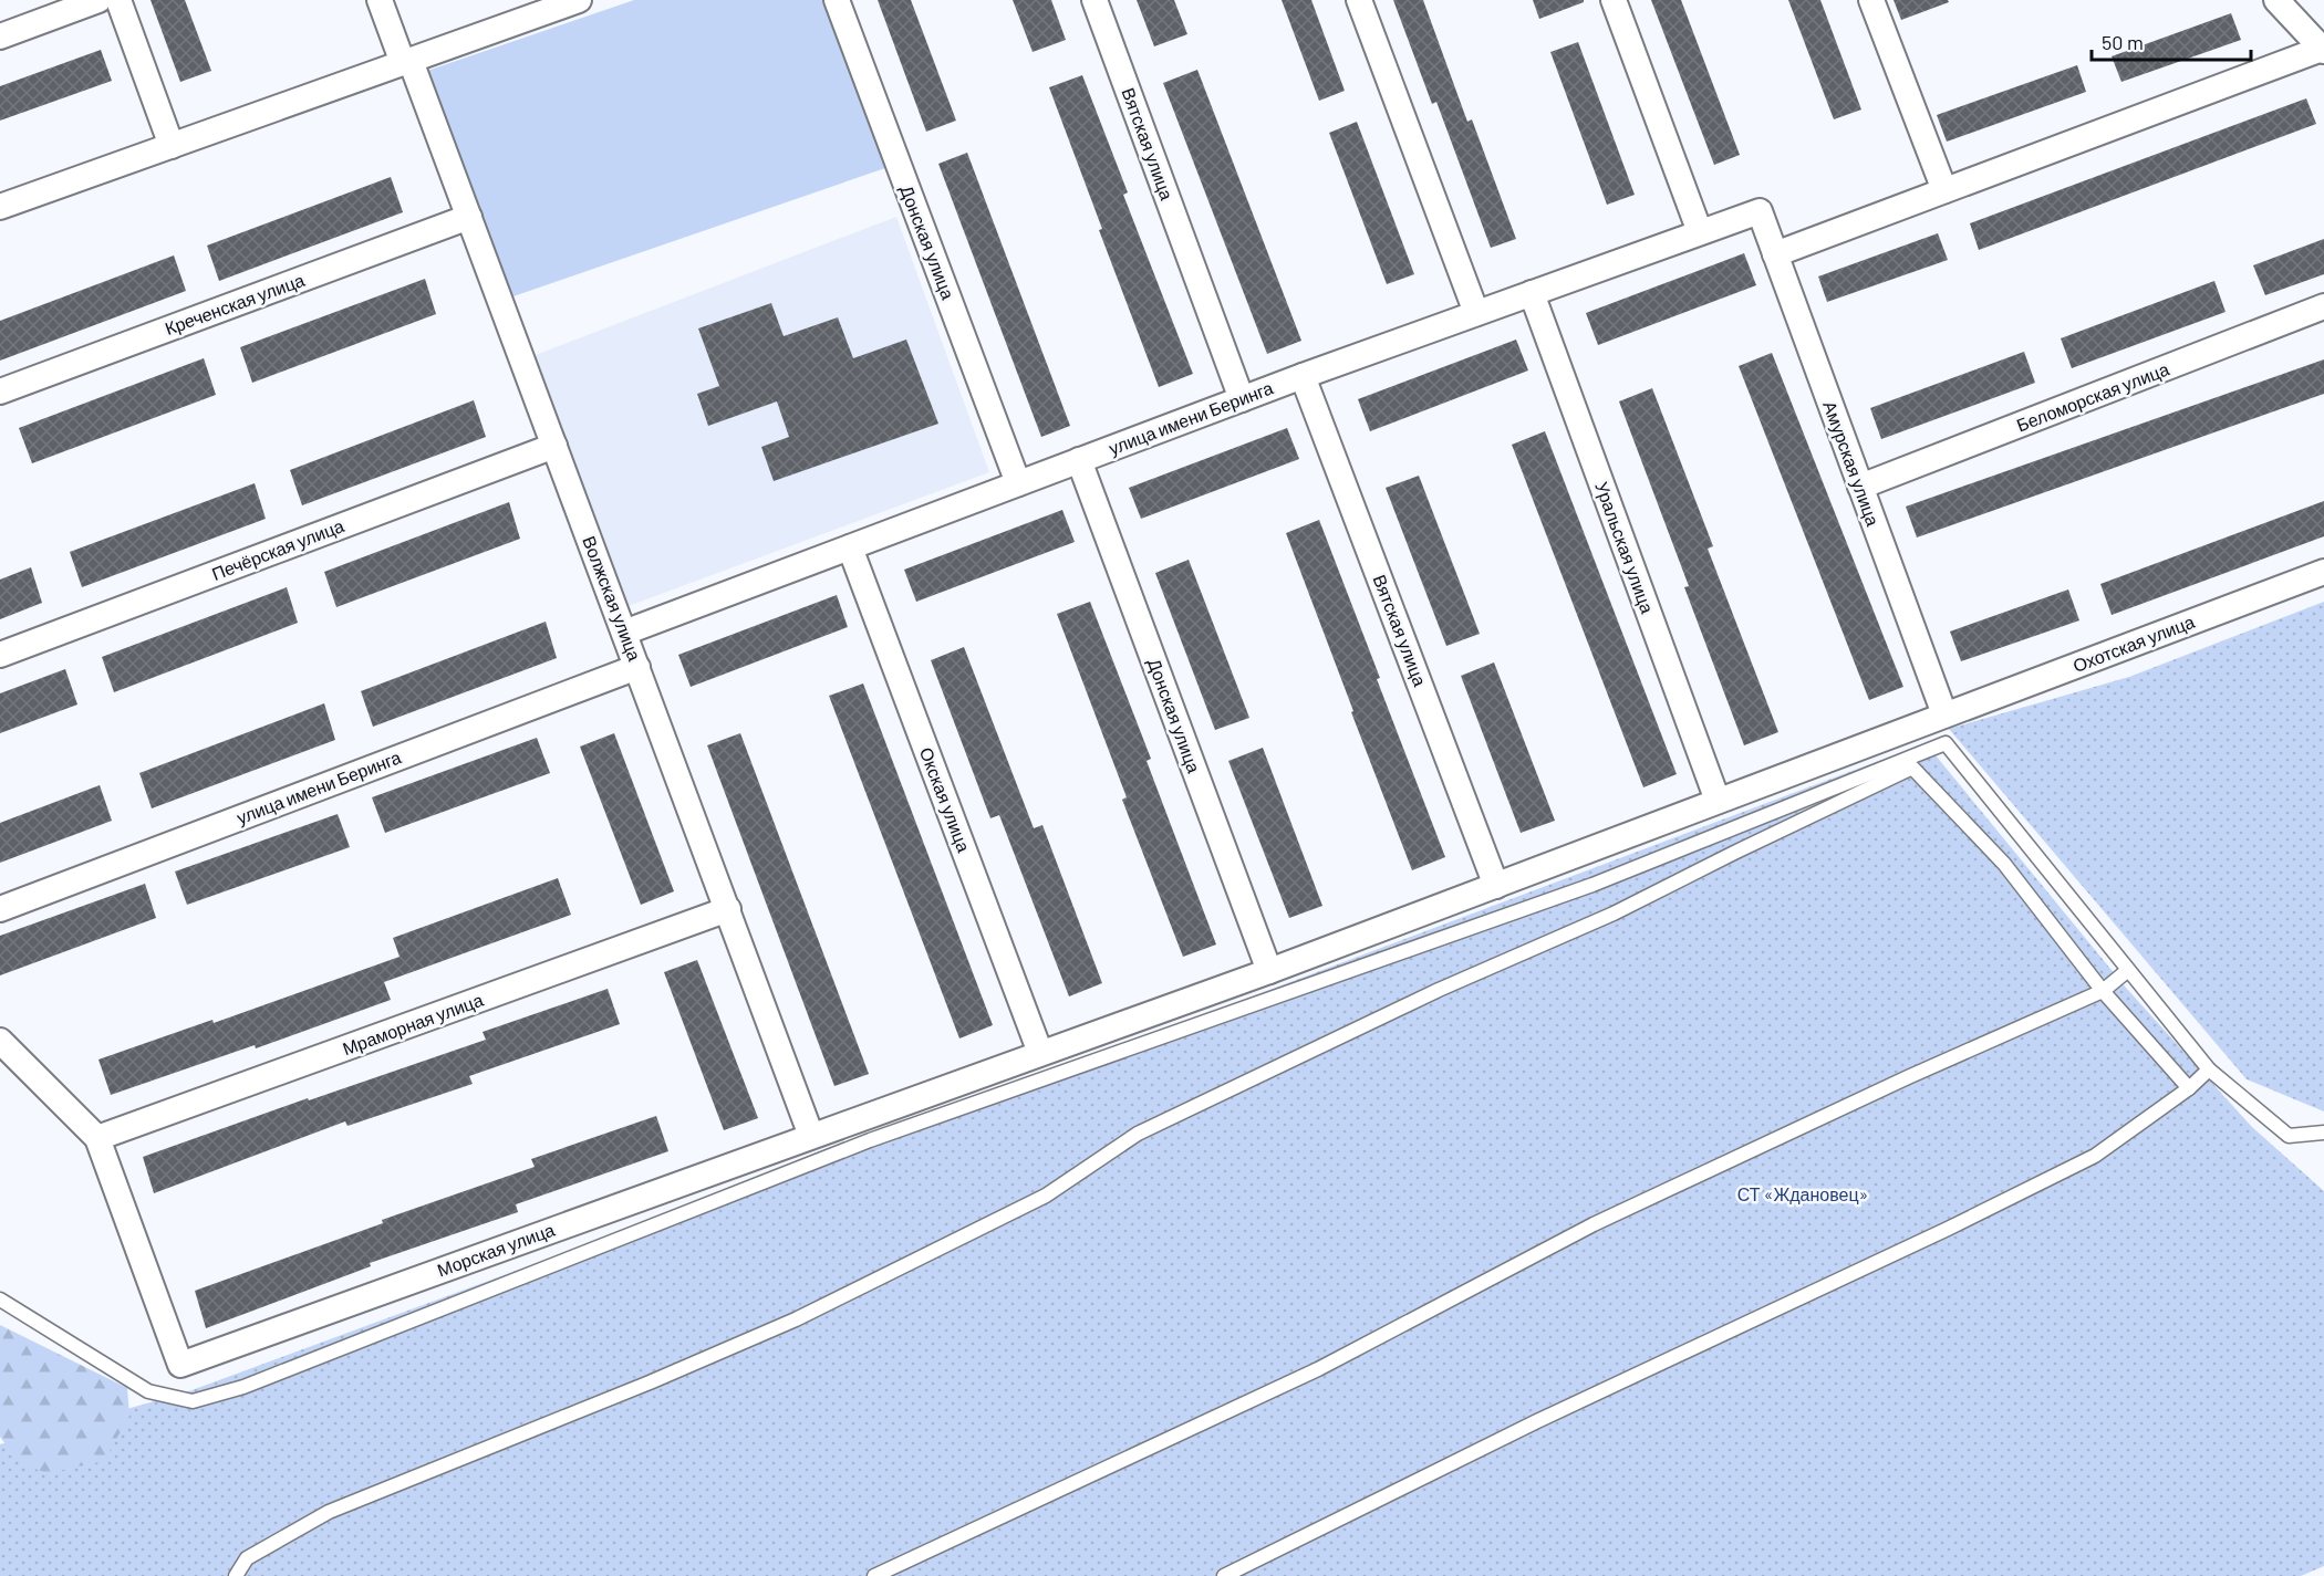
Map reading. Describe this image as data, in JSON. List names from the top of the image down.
{
  "streets": {
    "street": [
      "Вятская улица",
      "Донская улица",
      "Креченская улица",
      "Беломорская улица",
      "улица имени Беринга",
      "Амурская улица",
      "Уральская улица",
      "Печёрская улица",
      "Волжская улица",
      "Охотская улица",
      "Окская улица",
      "Мраморная улица",
      "Морская улица"
    ]
  },
  "crossings": [
    ["Вятская улица", "улица имени Беринга"],
    ["Вятская улица", "Охотская улица"],
    ["Донская улица", "улица имени Беринга"],
    ["Донская улица", "Охотская улица"],
    ["Донская улица", "Морская улица"],
    ["Креченская улица", "Волжская улица"],
    ["Беломорская улица", "Амурская улица"],
    ["улица имени Беринга", "Амурская улица"],
    ["улица имени Беринга", "Уральская улица"],
    ["улица имени Беринга", "Волжская улица"],
    ["улица имени Беринга", "Окская улица"],
    ["Амурская улица", "Охотская улица"],
    ["Уральская улица", "Охотская улица"],
    ["Печёрская улица", "Волжская улица"],
    ["Волжская улица", "Мраморная улица"],
    ["Волжская улица", "Морская улица"],
    ["Охотская улица", "Морская улица"],
    ["Окская улица", "Морская улица"],
    ["Мраморная улица", "Морская улица"]
  ],
  "parks": ["СТ «Ждановец»"],
  "scale_bar": "50 m"
}
